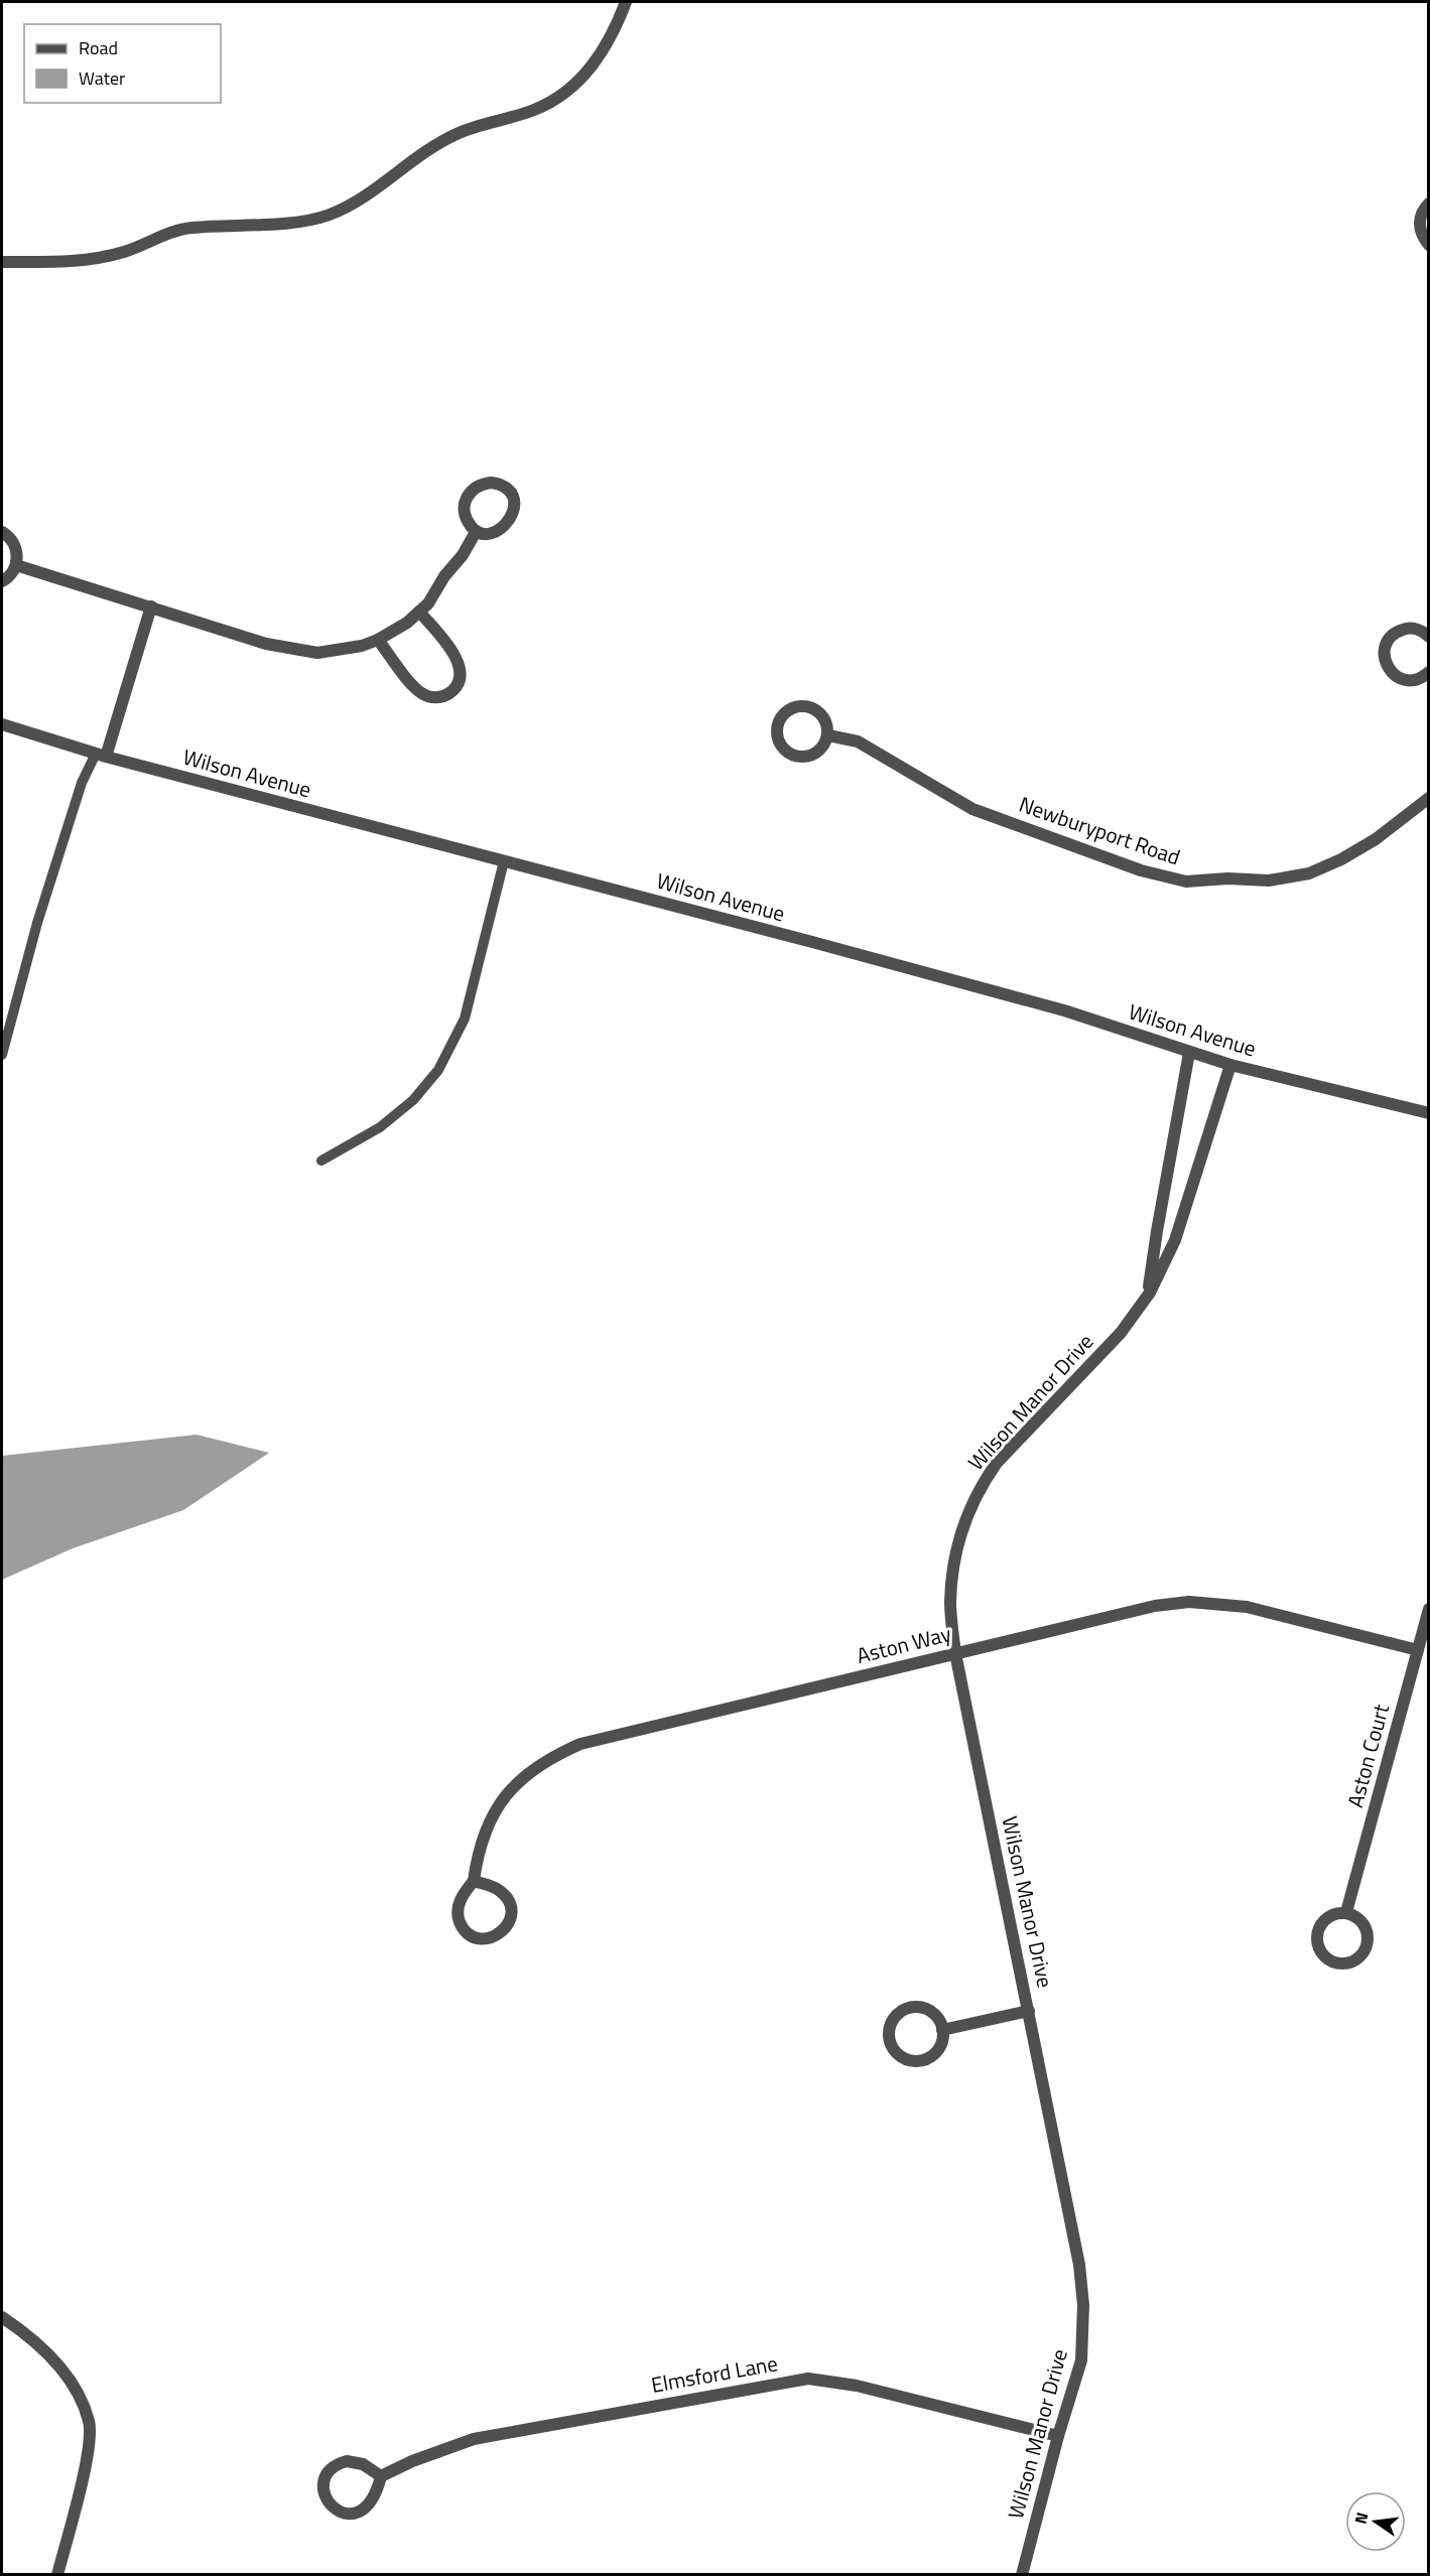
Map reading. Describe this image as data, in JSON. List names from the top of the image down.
{
  "streets": {
    "street": [
      "Wilson Avenue",
      "Newburyport Road",
      "Wilson Manor Drive",
      "Aston Way",
      "Aston Court",
      "Elmsford Lane"
    ]
  },
  "crossings": [
    ["Wilson Avenue", "Wilson Manor Drive"],
    ["Wilson Manor Drive", "Aston Way"],
    ["Wilson Manor Drive", "Elmsford Lane"],
    ["Aston Way", "Aston Court"]
  ],
  "legend": ["Road", "Water"],
  "north": "left"
}
